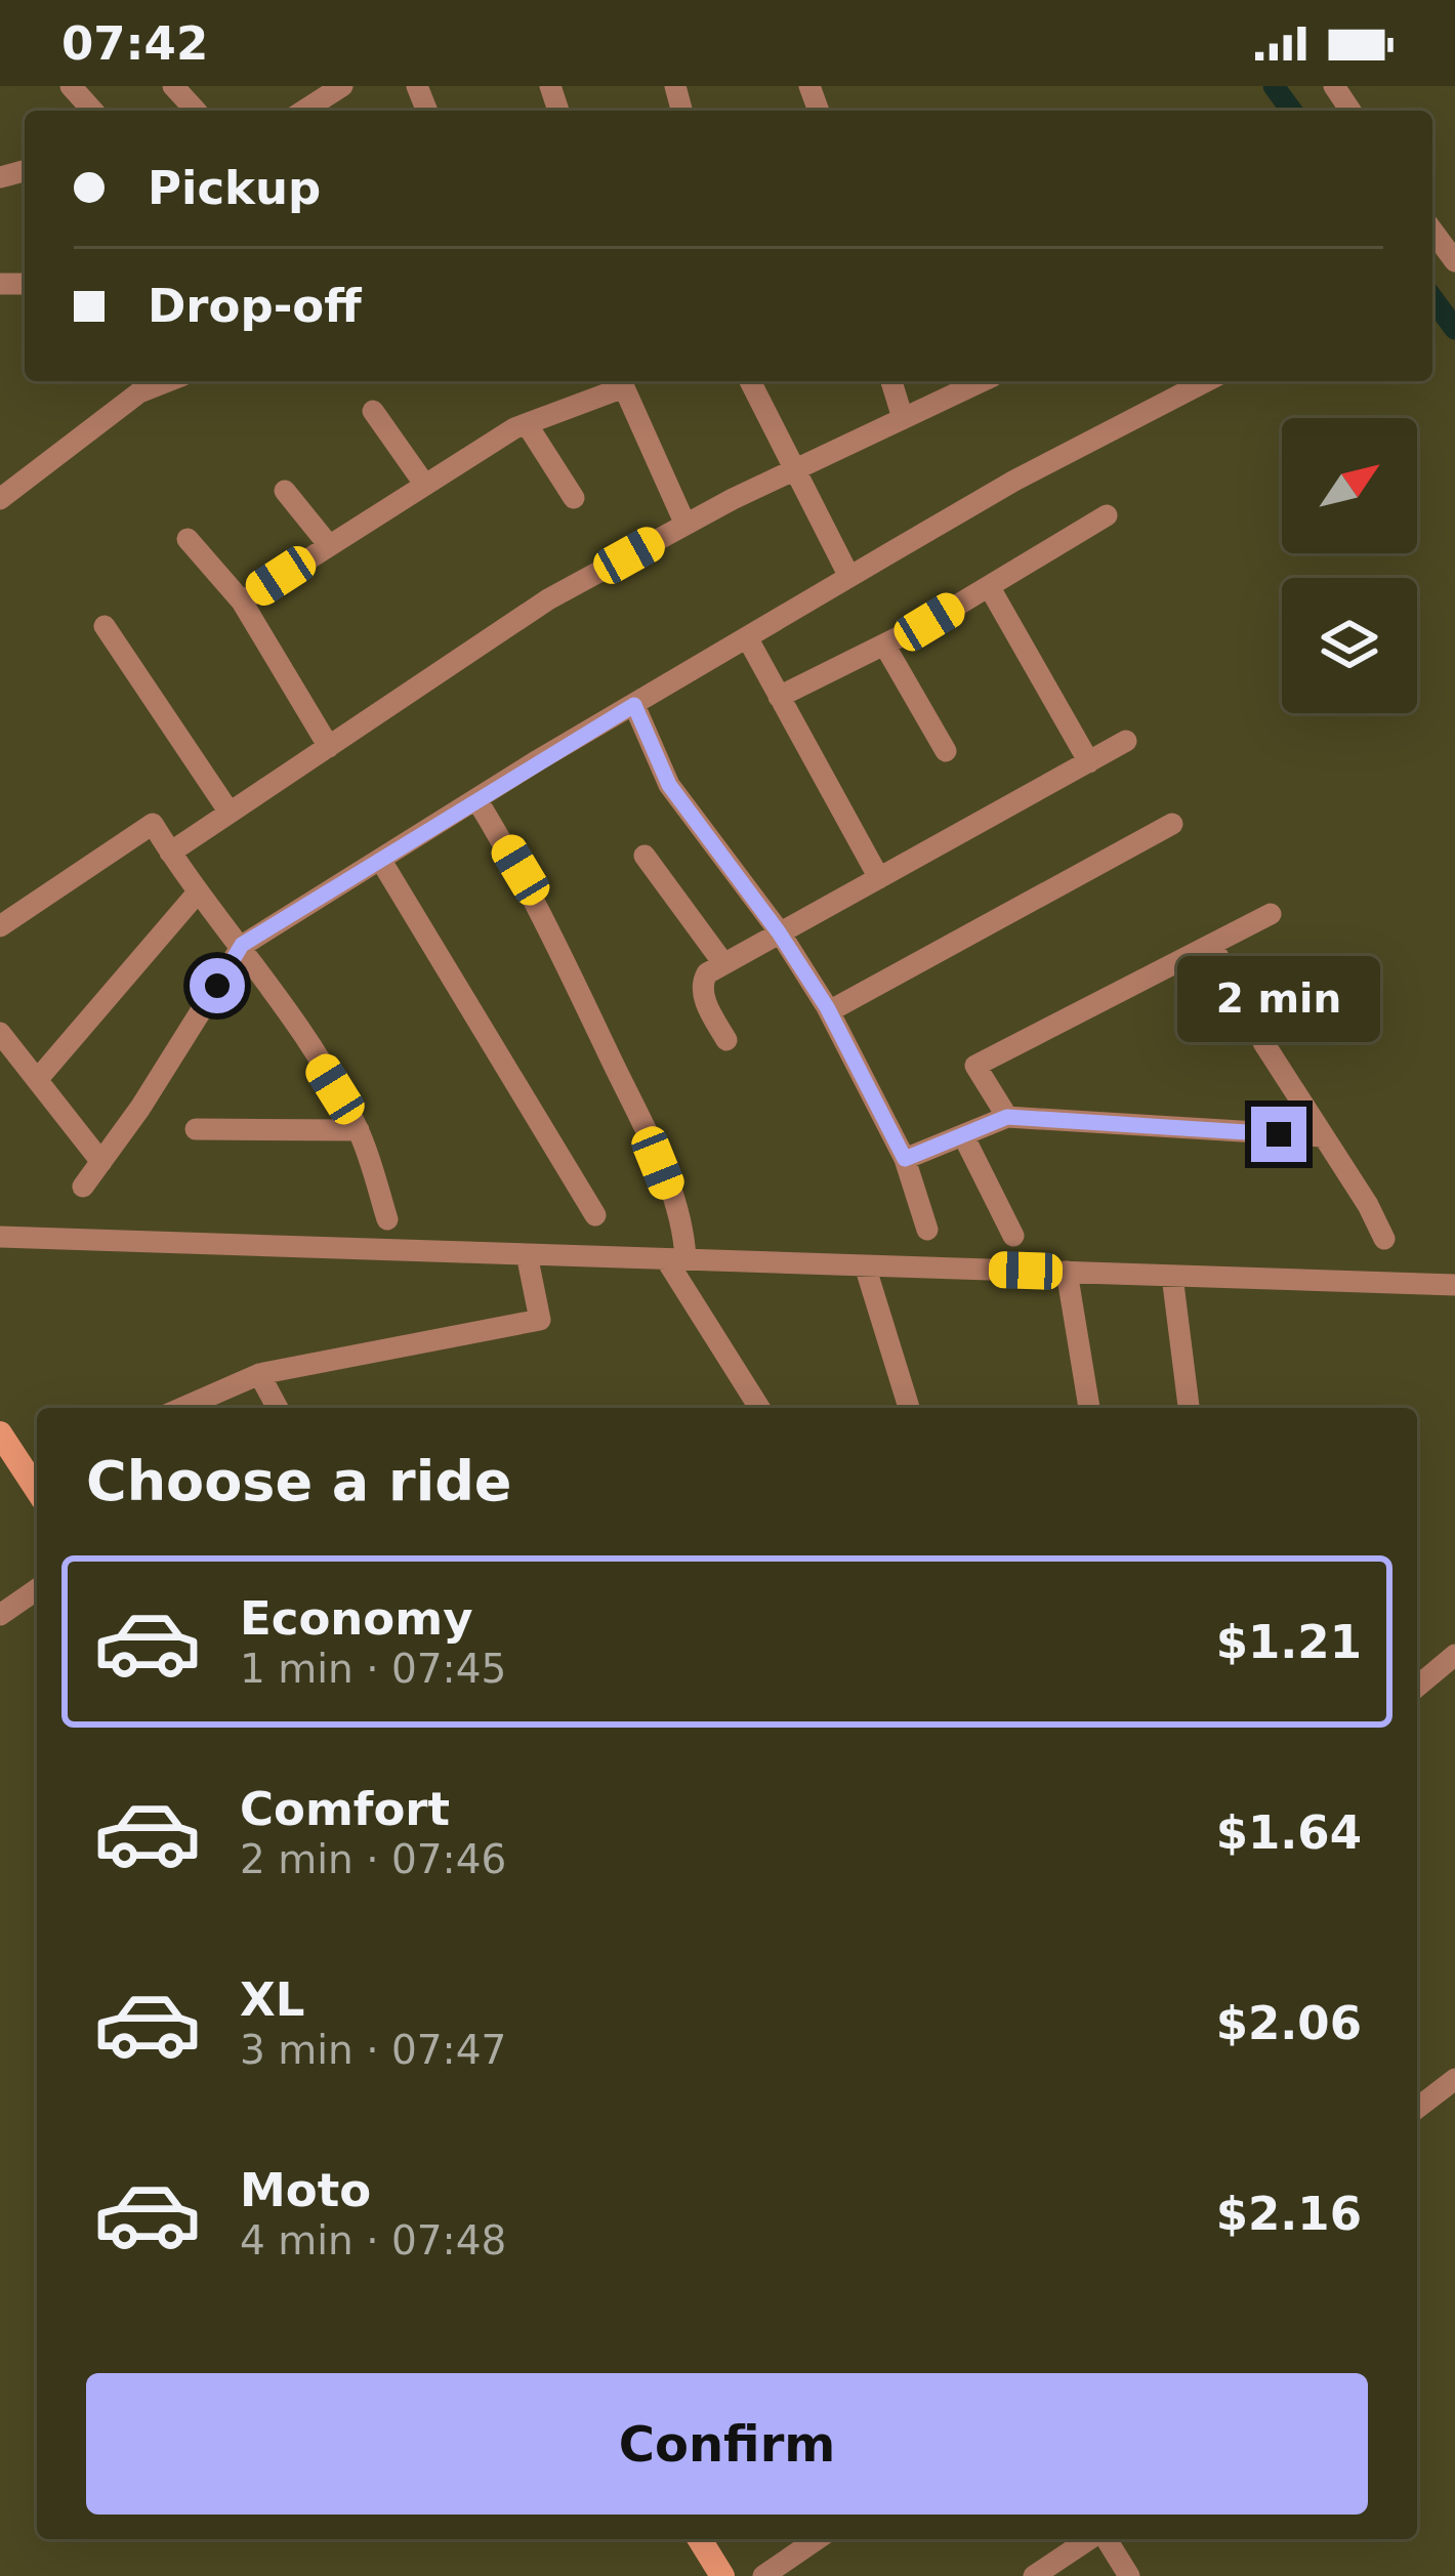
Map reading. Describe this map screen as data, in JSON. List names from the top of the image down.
{
  "north": "top right",
  "page": {
    "status": "07:42",
    "banner": ["Pickup", "Drop-off"],
    "bubble": "2 min",
    "heading": "Choose a ride",
    "list": [
      {
        "name": "Economy",
        "note": "1 min · 07:45",
        "value": "$1.21"
      },
      {
        "name": "Comfort",
        "note": "2 min · 07:46",
        "value": "$1.64"
      },
      {
        "name": "XL",
        "note": "3 min · 07:47",
        "value": "$2.06"
      },
      {
        "name": "Moto",
        "note": "4 min · 07:48",
        "value": "$2.16"
      }
    ],
    "buttons": "Confirm"
  }
}
